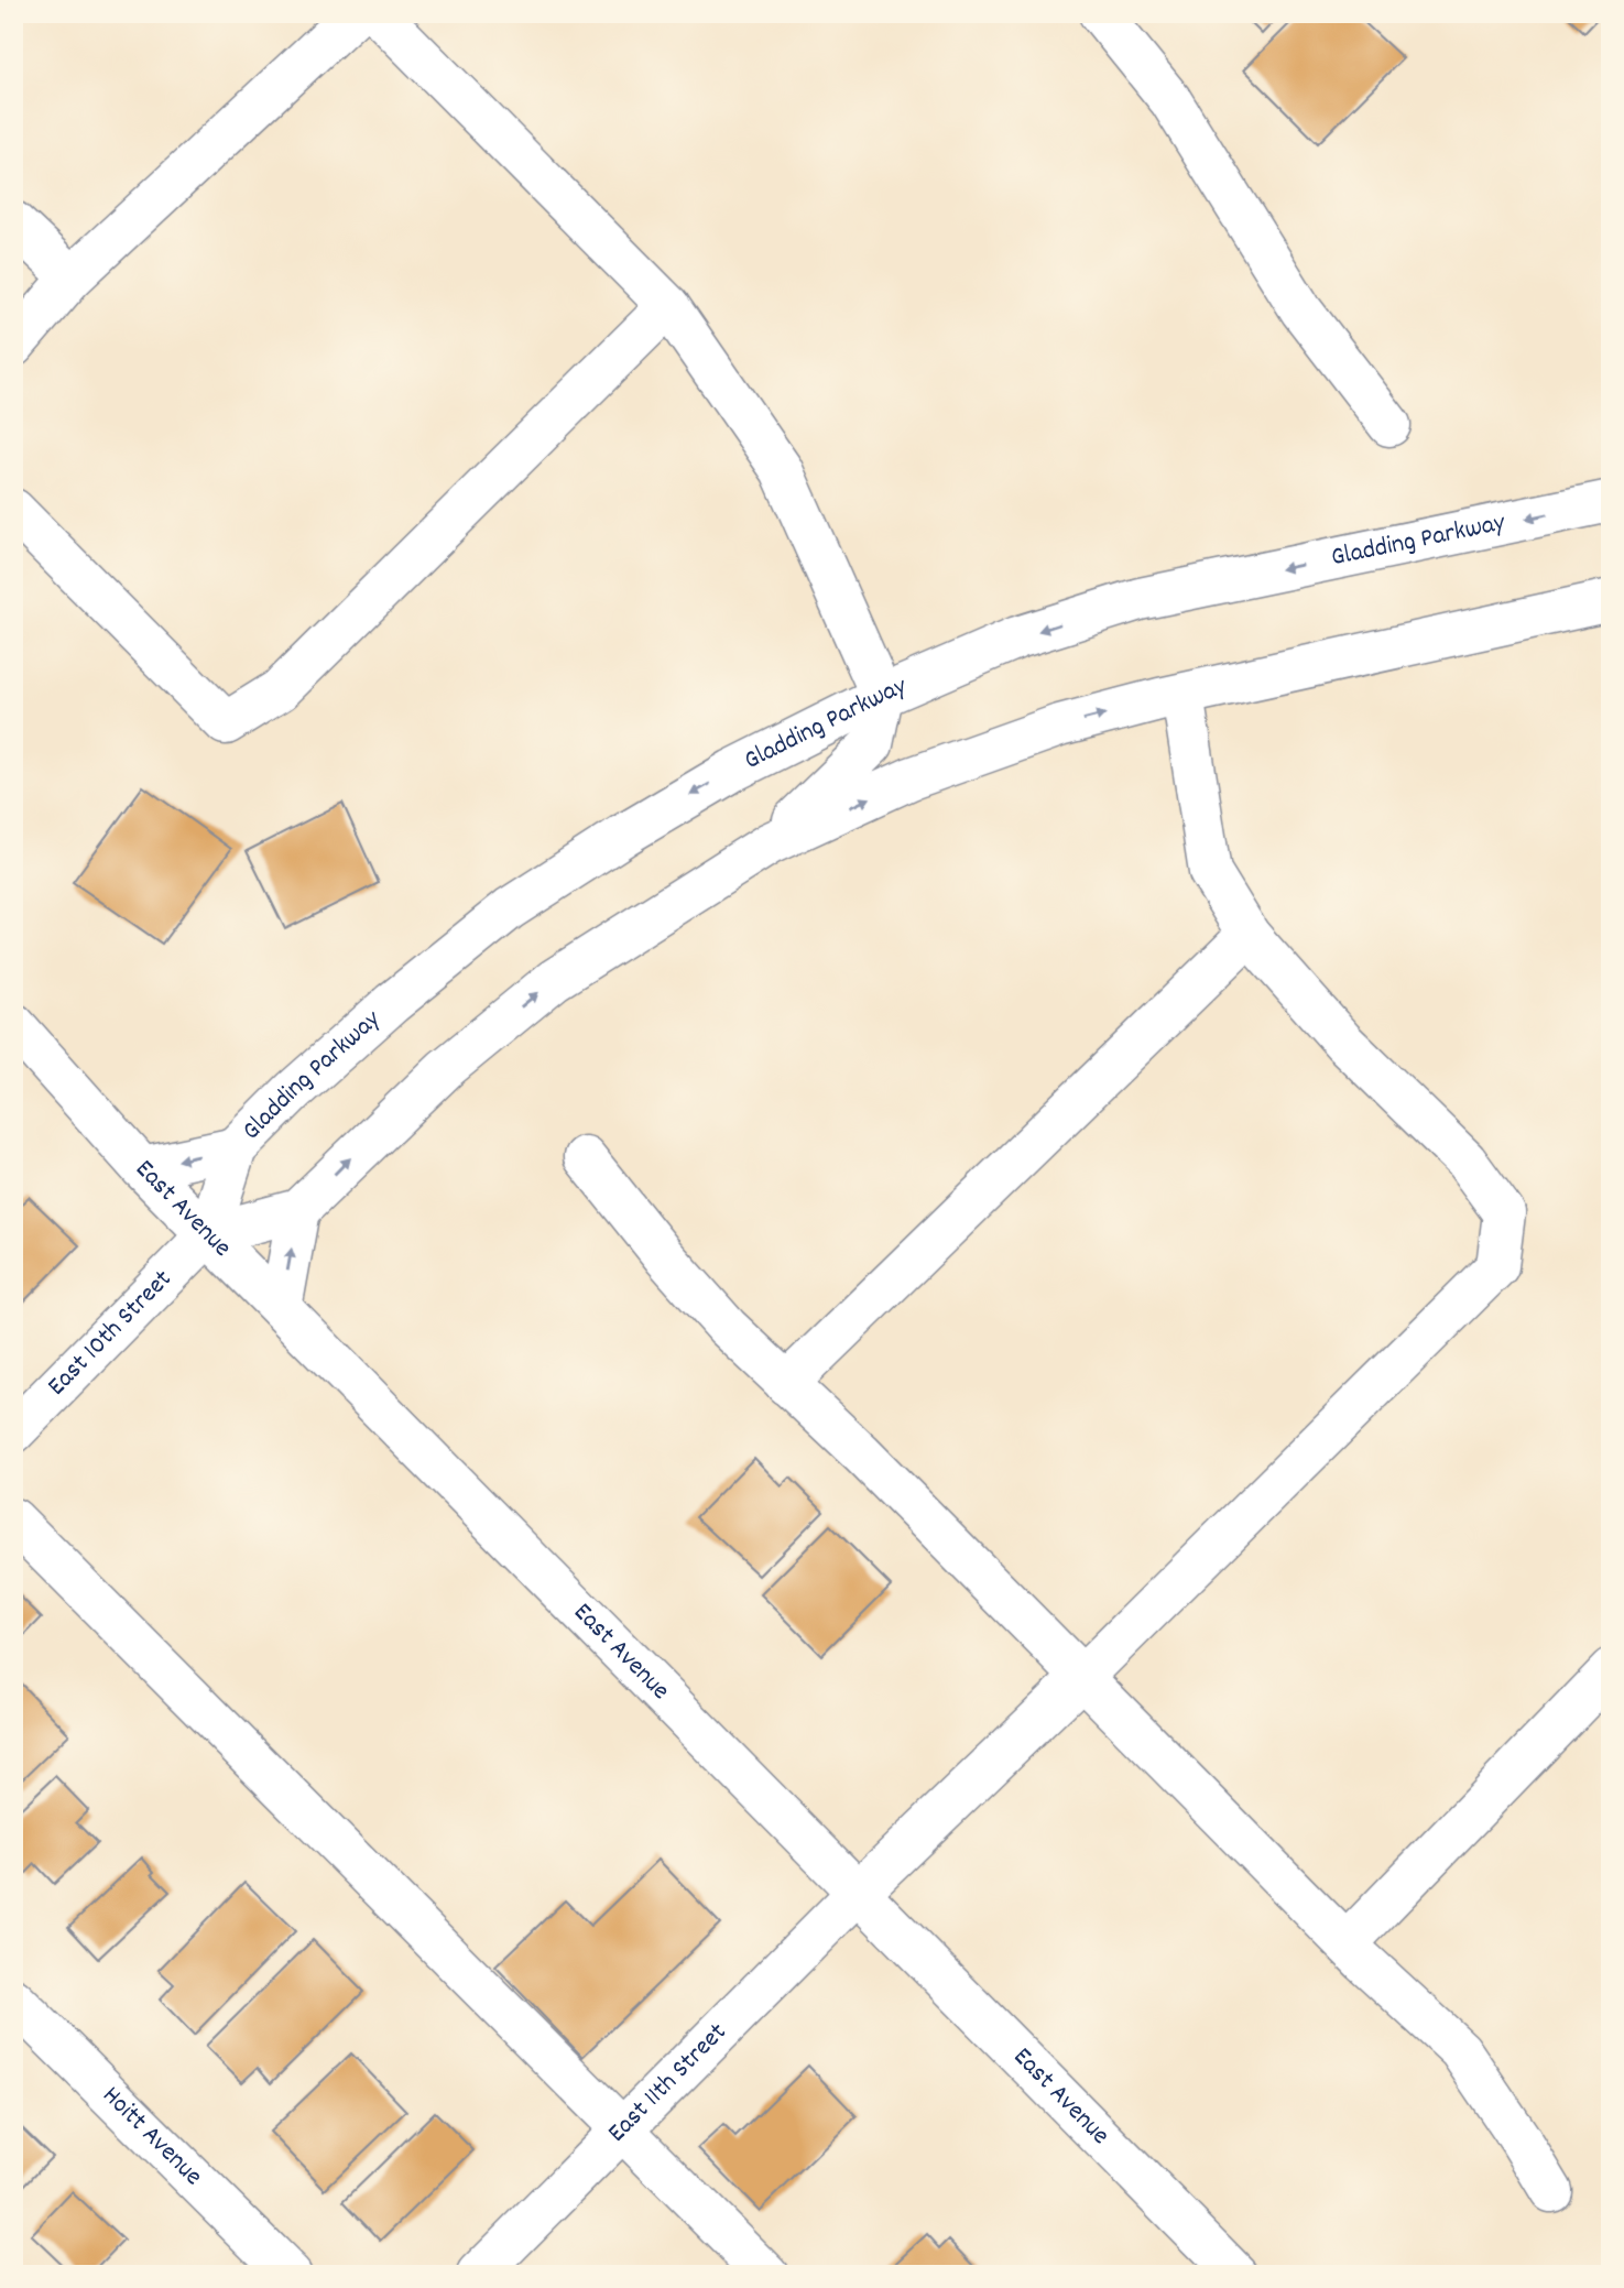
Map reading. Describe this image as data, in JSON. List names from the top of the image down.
{
  "streets": {
    "street": [
      "Gladding Parkway",
      "East Avenue",
      "East 10th Street",
      "East 11th Street",
      "Hoitt Avenue"
    ]
  },
  "crossings": [
    ["Gladding Parkway", "East Avenue"],
    ["Gladding Parkway", "East 10th Street"],
    ["East Avenue", "East 10th Street"],
    ["East Avenue", "East 11th Street"]
  ]
}
